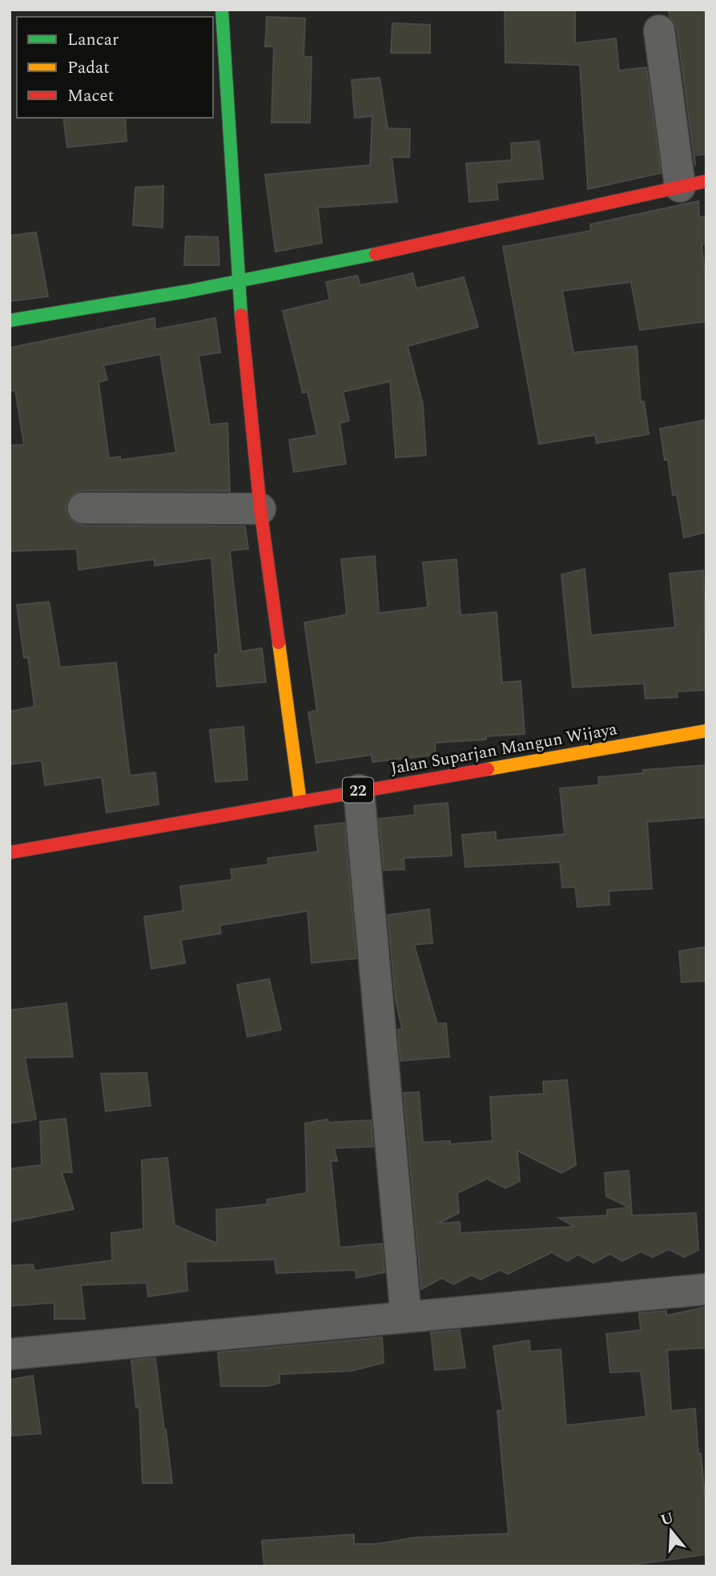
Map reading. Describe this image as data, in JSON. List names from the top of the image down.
{
  "streets": {
    "main road": ["Jalan Suparjan Mangun Wijaya", "22"]
  },
  "legend": ["Lancar", "Padat", "Macet"],
  "north": "top"
}
